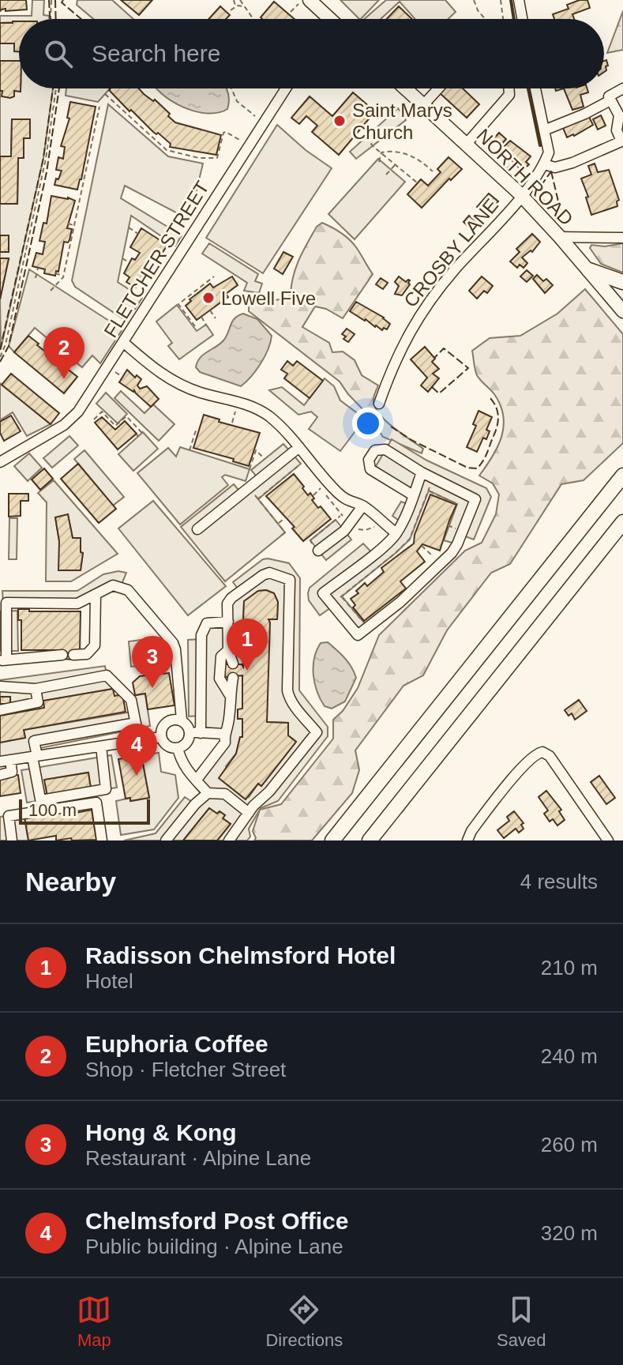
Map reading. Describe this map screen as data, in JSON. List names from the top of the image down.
{
  "streets": {
    "main road": ["NORTH ROAD"],
    "street": ["CROSBY LANE", "FLETCHER STREET"]
  },
  "crossings": [
    ["NORTH ROAD", "CROSBY LANE"]
  ],
  "places": ["Saint Marys Church", "Lowell Five"],
  "scale_bar": "100 m",
  "page": {
    "search": "Search here",
    "pins": [
      "2",
      "1",
      "3",
      "4"
    ],
    "scale": "100 m",
    "heading": ["Nearby", "4 results"],
    "list": [
      {
        "mark": "1",
        "name": "Radisson Chelmsford Hotel",
        "note": "Hotel",
        "value": "210 m"
      },
      {
        "mark": "2",
        "name": "Euphoria Coffee",
        "note": "Shop · Fletcher Street",
        "value": "240 m"
      },
      {
        "mark": "3",
        "name": "Hong & Kong",
        "note": "Restaurant · Alpine Lane",
        "value": "260 m"
      },
      {
        "mark": "4",
        "name": "Chelmsford Post Office",
        "note": "Public building · Alpine Lane",
        "value": "320 m"
      }
    ],
    "nav": ["Map", "Directions", "Saved"]
  }
}
